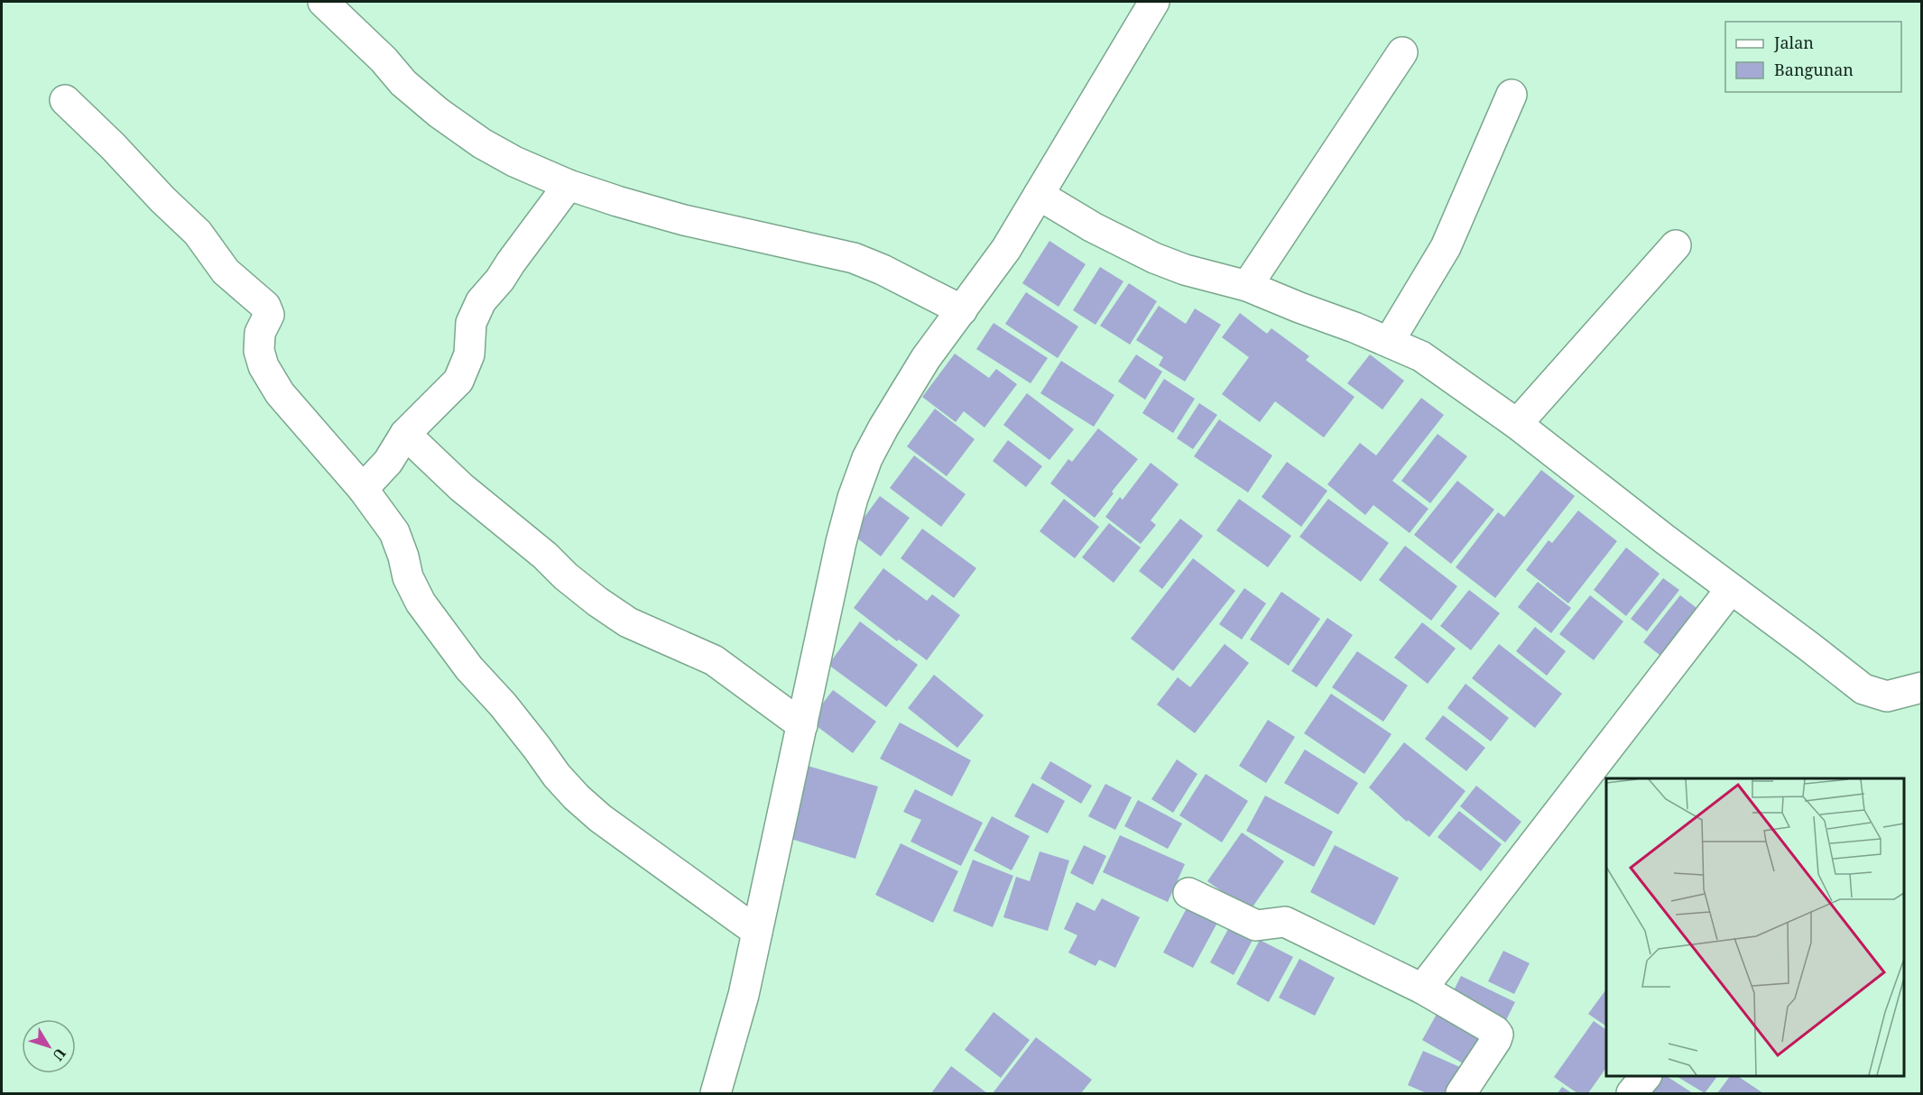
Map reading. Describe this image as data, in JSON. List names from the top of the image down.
{
  "legend": ["Jalan", "Bangunan"],
  "north": "bottom right"
}
